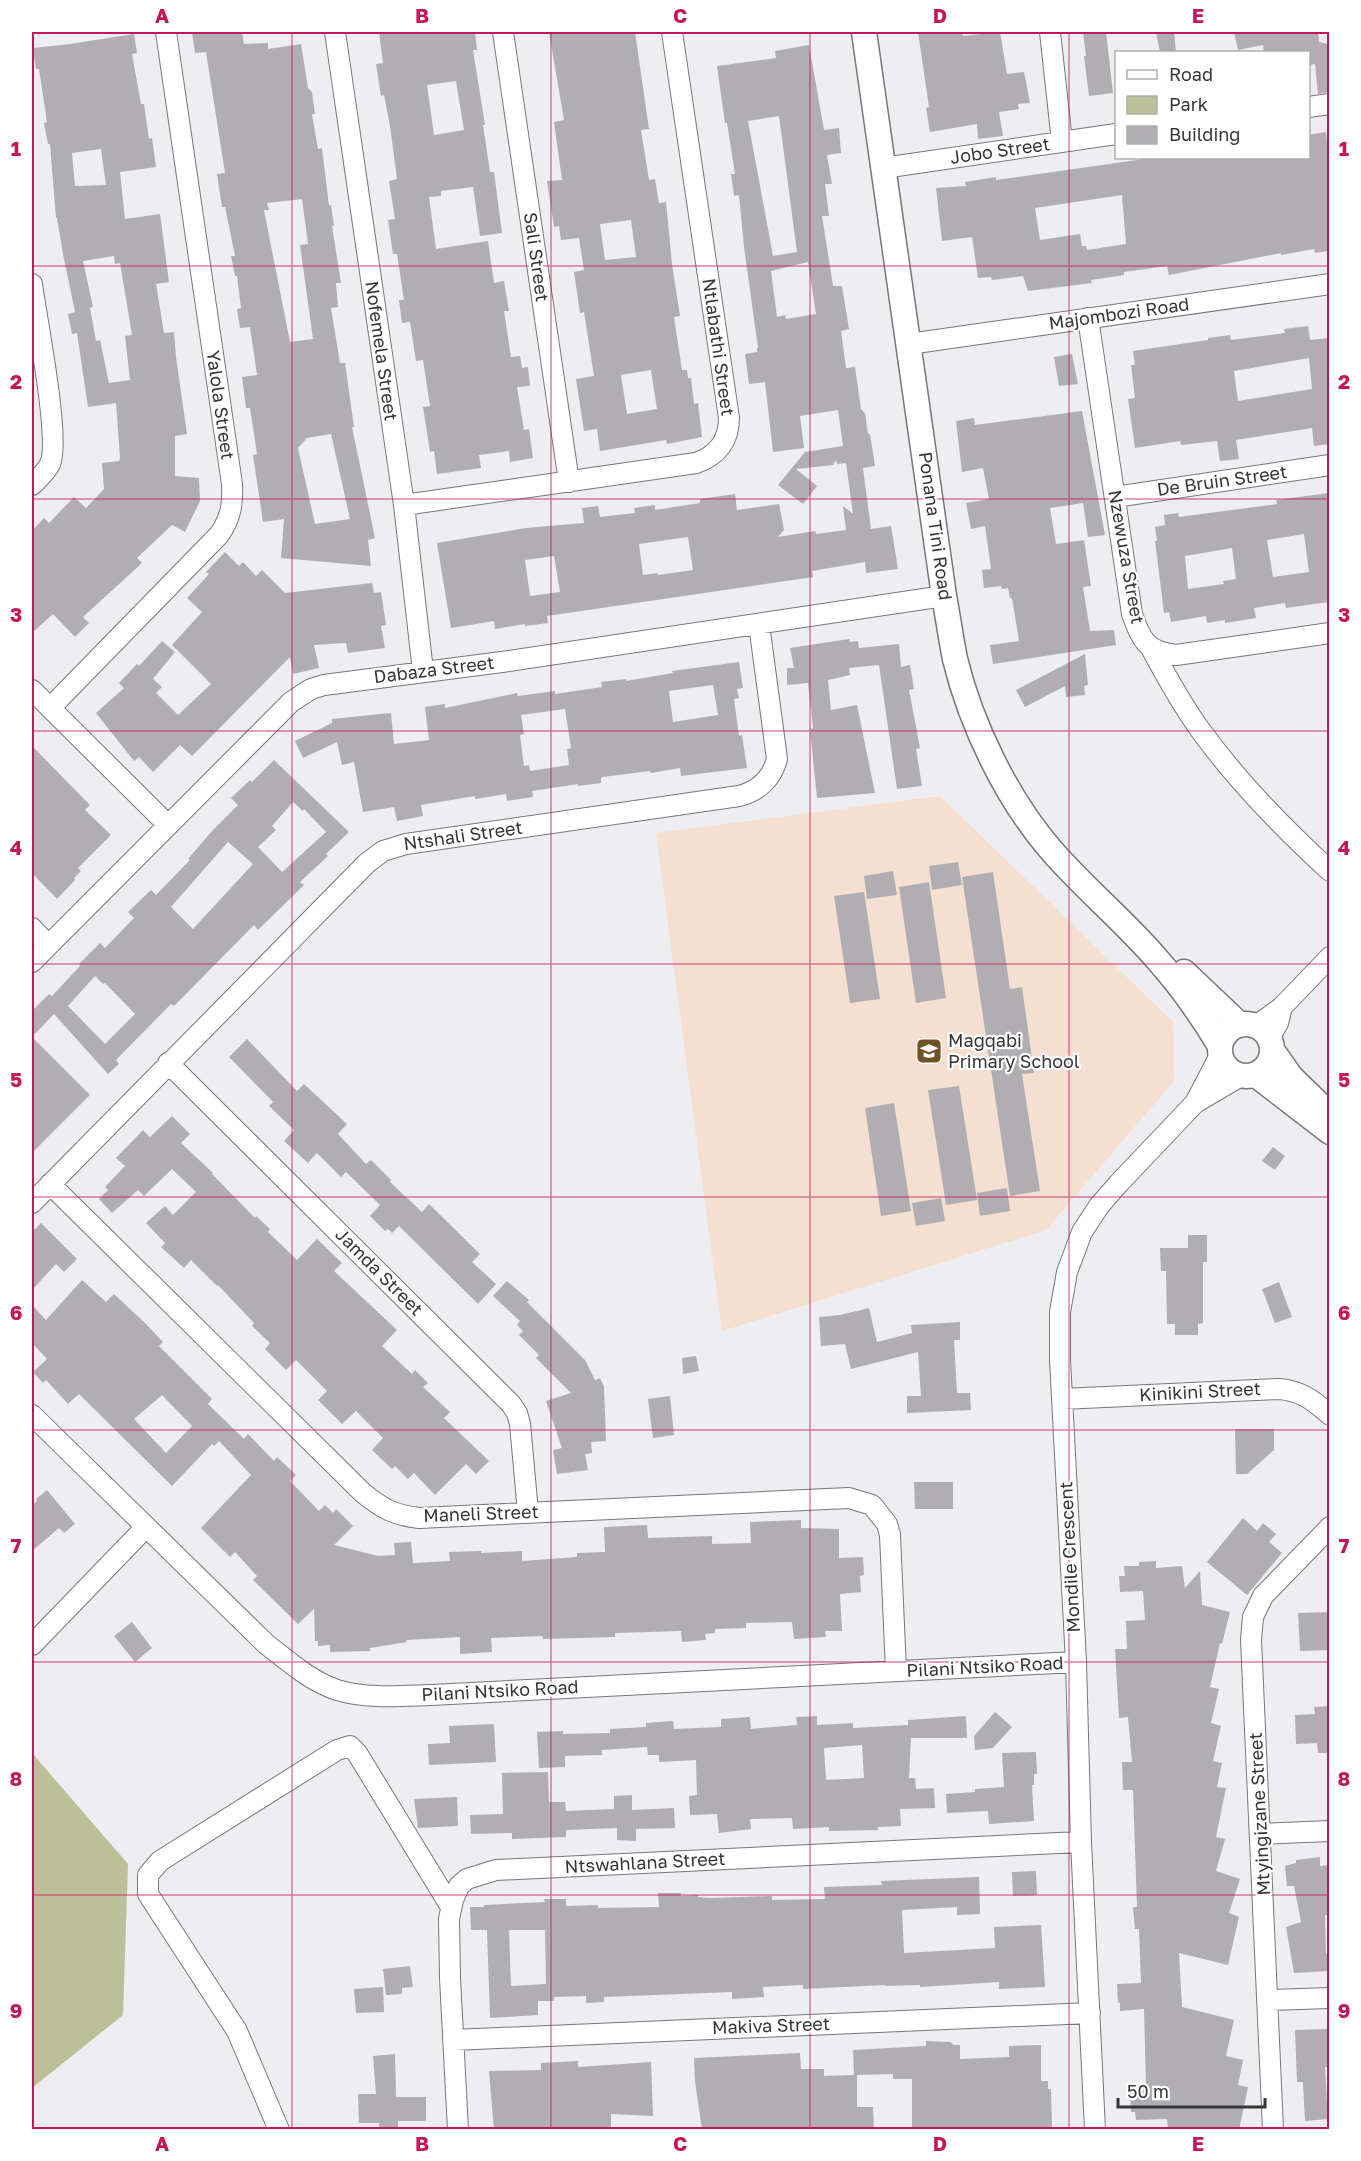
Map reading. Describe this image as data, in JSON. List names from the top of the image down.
{
  "streets": {
    "street": [
      "Jobo Street",
      "Sali Street",
      "Majombozi Road",
      "Ntlabathi Street",
      "Nofemela Street",
      "Yalola Street",
      "De Bruin Street",
      "Ponana Tini Road",
      "Nzewuza Street",
      "Dabaza Street",
      "Ntshali Street",
      "Jamda Street",
      "Kinikini Street",
      "Maneli Street",
      "Mondile Crescent",
      "Pilani Ntsiko Road",
      "Mtyingizane Street",
      "Ntswahlana Street",
      "Makiva Street"
    ]
  },
  "crossings": [
    ["Jobo Street", "Ponana Tini Road"],
    ["Sali Street", "Ntlabathi Street"],
    ["Majombozi Road", "Ponana Tini Road"],
    ["Majombozi Road", "Nzewuza Street"],
    ["Ntlabathi Street", "Nofemela Street"],
    ["Nofemela Street", "Dabaza Street"],
    ["De Bruin Street", "Nzewuza Street"],
    ["Ponana Tini Road", "Dabaza Street"],
    ["Ponana Tini Road", "Mondile Crescent"],
    ["Dabaza Street", "Ntshali Street"],
    ["Ntshali Street", "Jamda Street"],
    ["Ntshali Street", "Maneli Street"],
    ["Jamda Street", "Maneli Street"],
    ["Kinikini Street", "Mondile Crescent"],
    ["Maneli Street", "Pilani Ntsiko Road"],
    ["Mondile Crescent", "Pilani Ntsiko Road"],
    ["Mondile Crescent", "Ntswahlana Street"],
    ["Mondile Crescent", "Makiva Street"],
    ["Ntswahlana Street", "Makiva Street"]
  ],
  "places": {
    "school or university": ["Magqabi Primary School"]
  },
  "legend": ["Road", "Park", "Building"],
  "scale_bar": "50 m",
  "grid": {
    "columns": [
      "A",
      "B",
      "C",
      "D",
      "E"
    ],
    "rows": [
      "1",
      "2",
      "3",
      "4",
      "5",
      "6",
      "7",
      "8",
      "9"
    ]
  }
}
